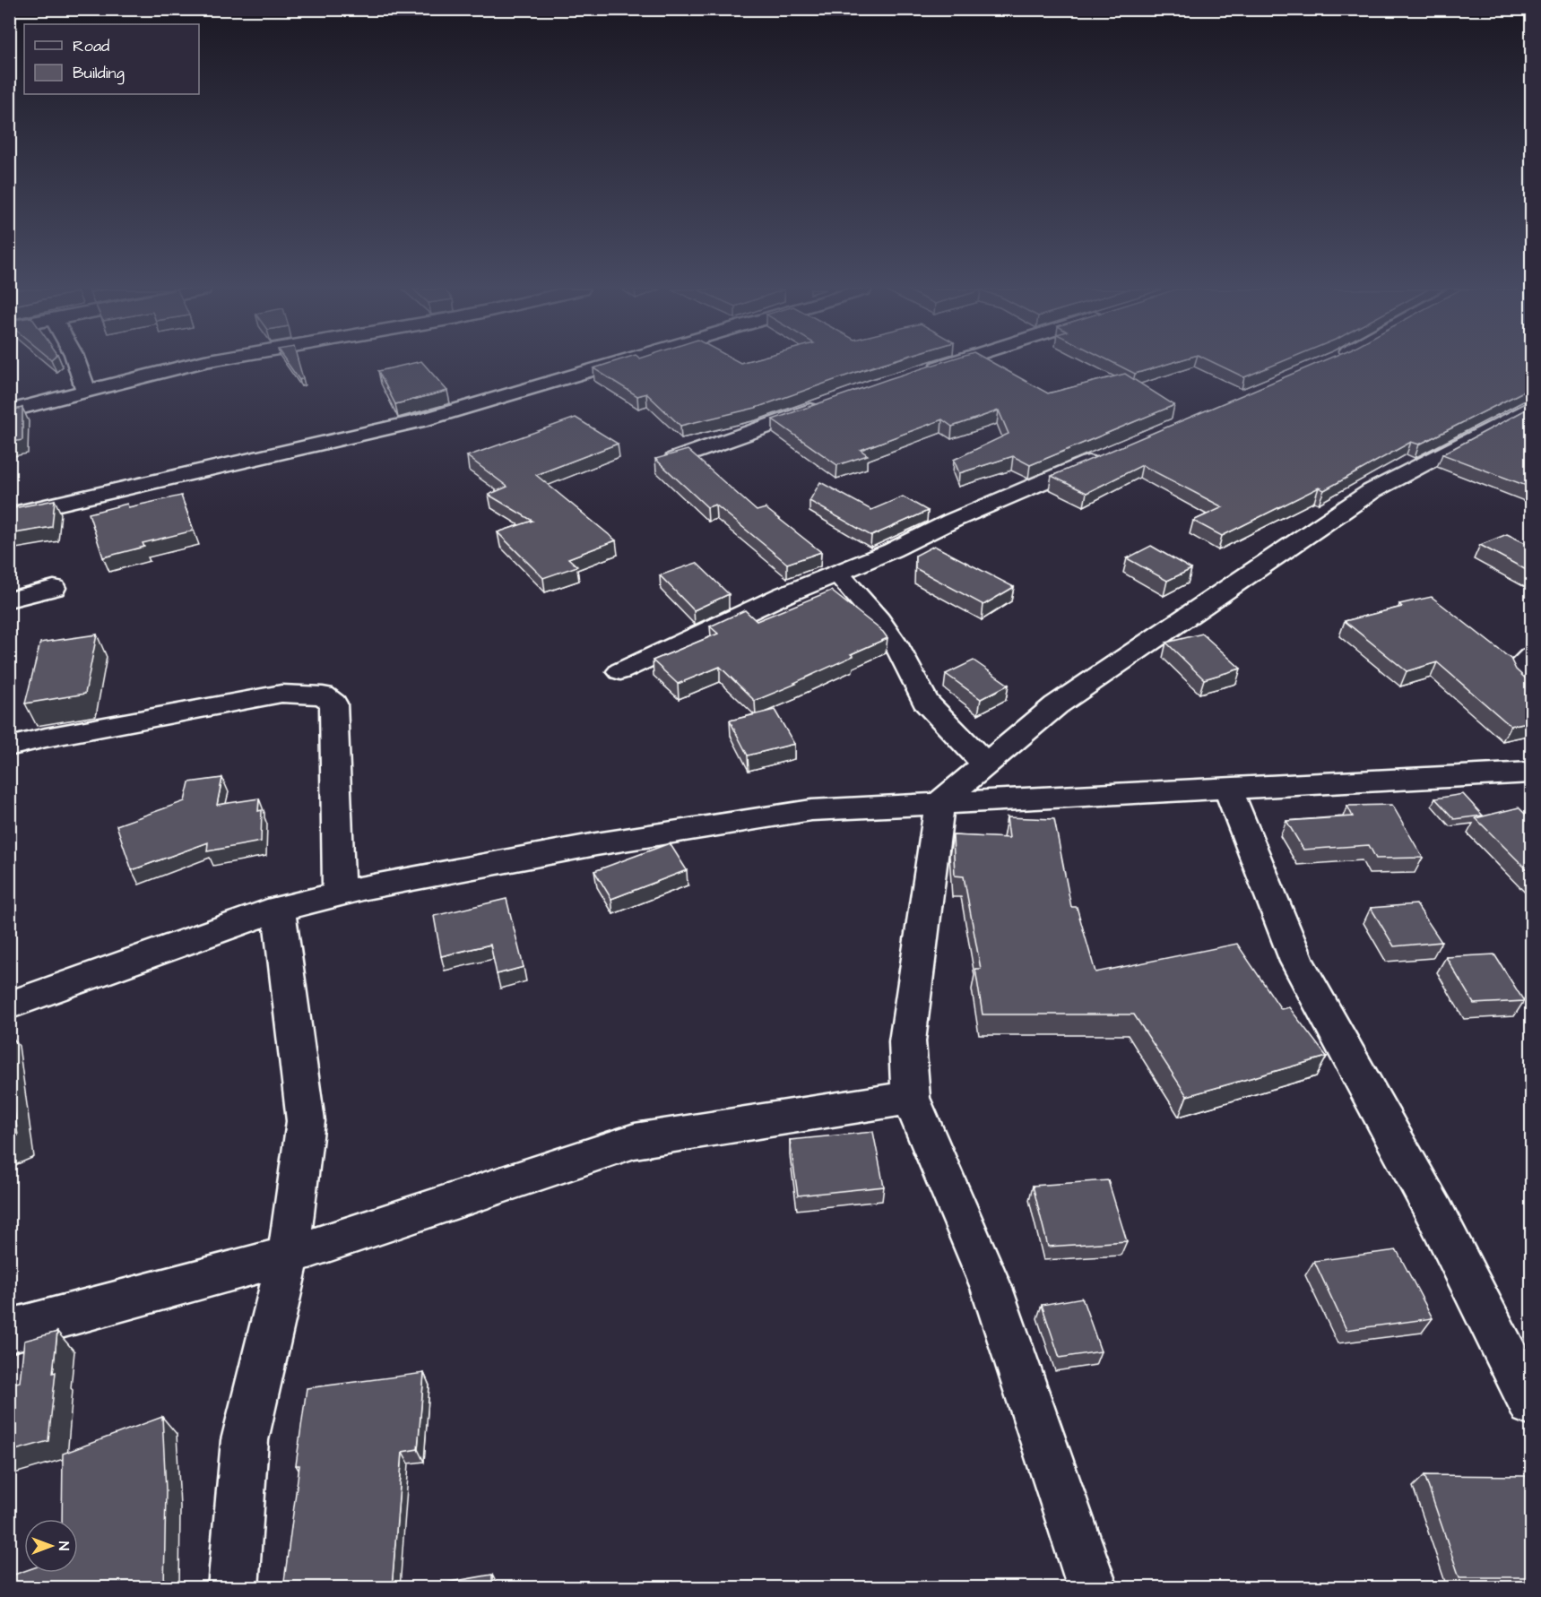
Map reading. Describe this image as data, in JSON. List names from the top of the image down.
{
  "legend": ["Road", "Building"],
  "north": "right"
}
